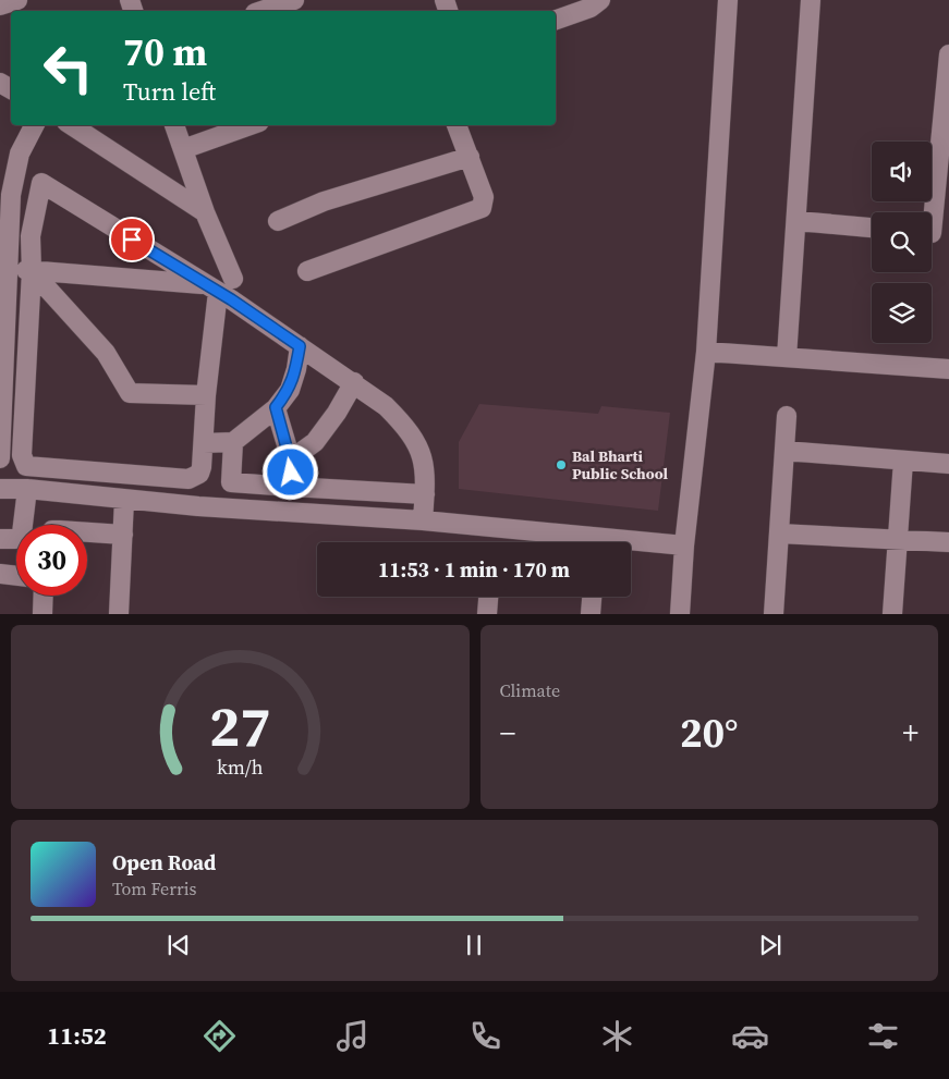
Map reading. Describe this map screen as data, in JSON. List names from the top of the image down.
{
  "places": ["Bal Bharti Public School"],
  "page": {
    "turn": ["70 m", "Turn left"],
    "limit": "30",
    "trip": "11:53 · 1 min · 170 m",
    "tile": "Climate",
    "heat": ["−", "20°", "+"],
    "song": ["Open Road", "Tom Ferris"],
    "tabs": "11:52",
    "gauge": ["27", "km/h"]
  }
}
